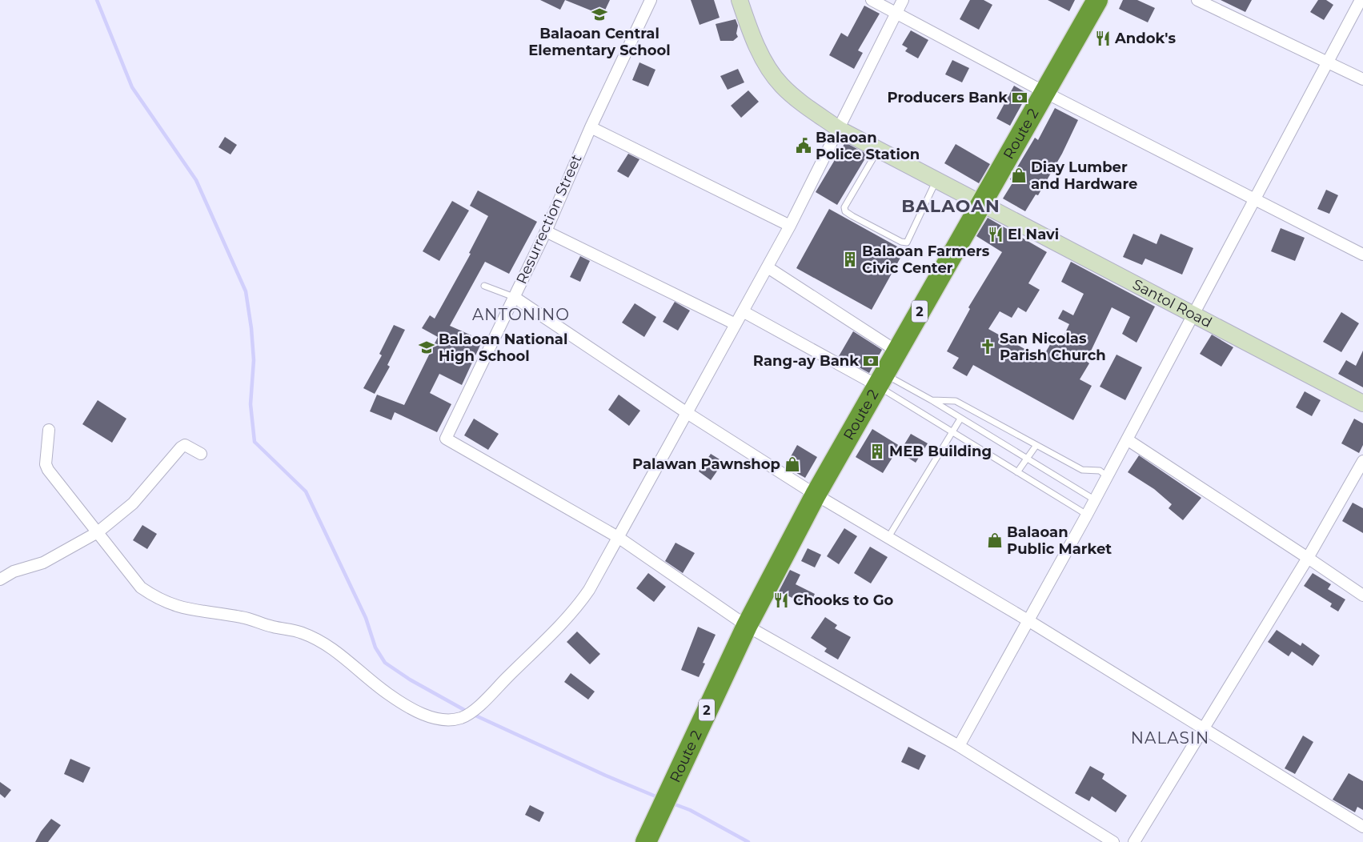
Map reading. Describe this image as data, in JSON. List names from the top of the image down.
{
  "streets": {
    "highway": ["Route 2", "2"],
    "main road": ["Santol Road"],
    "street": ["Resurrection Street"]
  },
  "crossings": [
    ["Route 2", "Santol Road"]
  ],
  "districts": ["BALAOAN", "ANTONINO", "NALASIN"],
  "places": {
    "school or university": ["Balaoan Central Elementary School", "Balaoan National High School"],
    "restaurant": ["Andok's", "El Navi", "Chooks to Go"],
    "bank": ["Producers Bank", "Rang-ay Bank"],
    "public building": ["Balaoan Police Station"],
    "shop": ["Diay Lumber and Hardware", "Palawan Pawnshop", "Balaoan Public Market"],
    "building": ["Balaoan Farmers Civic Center", "MEB Building"],
    "church": ["San Nicolas Parish Church"]
  }
}
